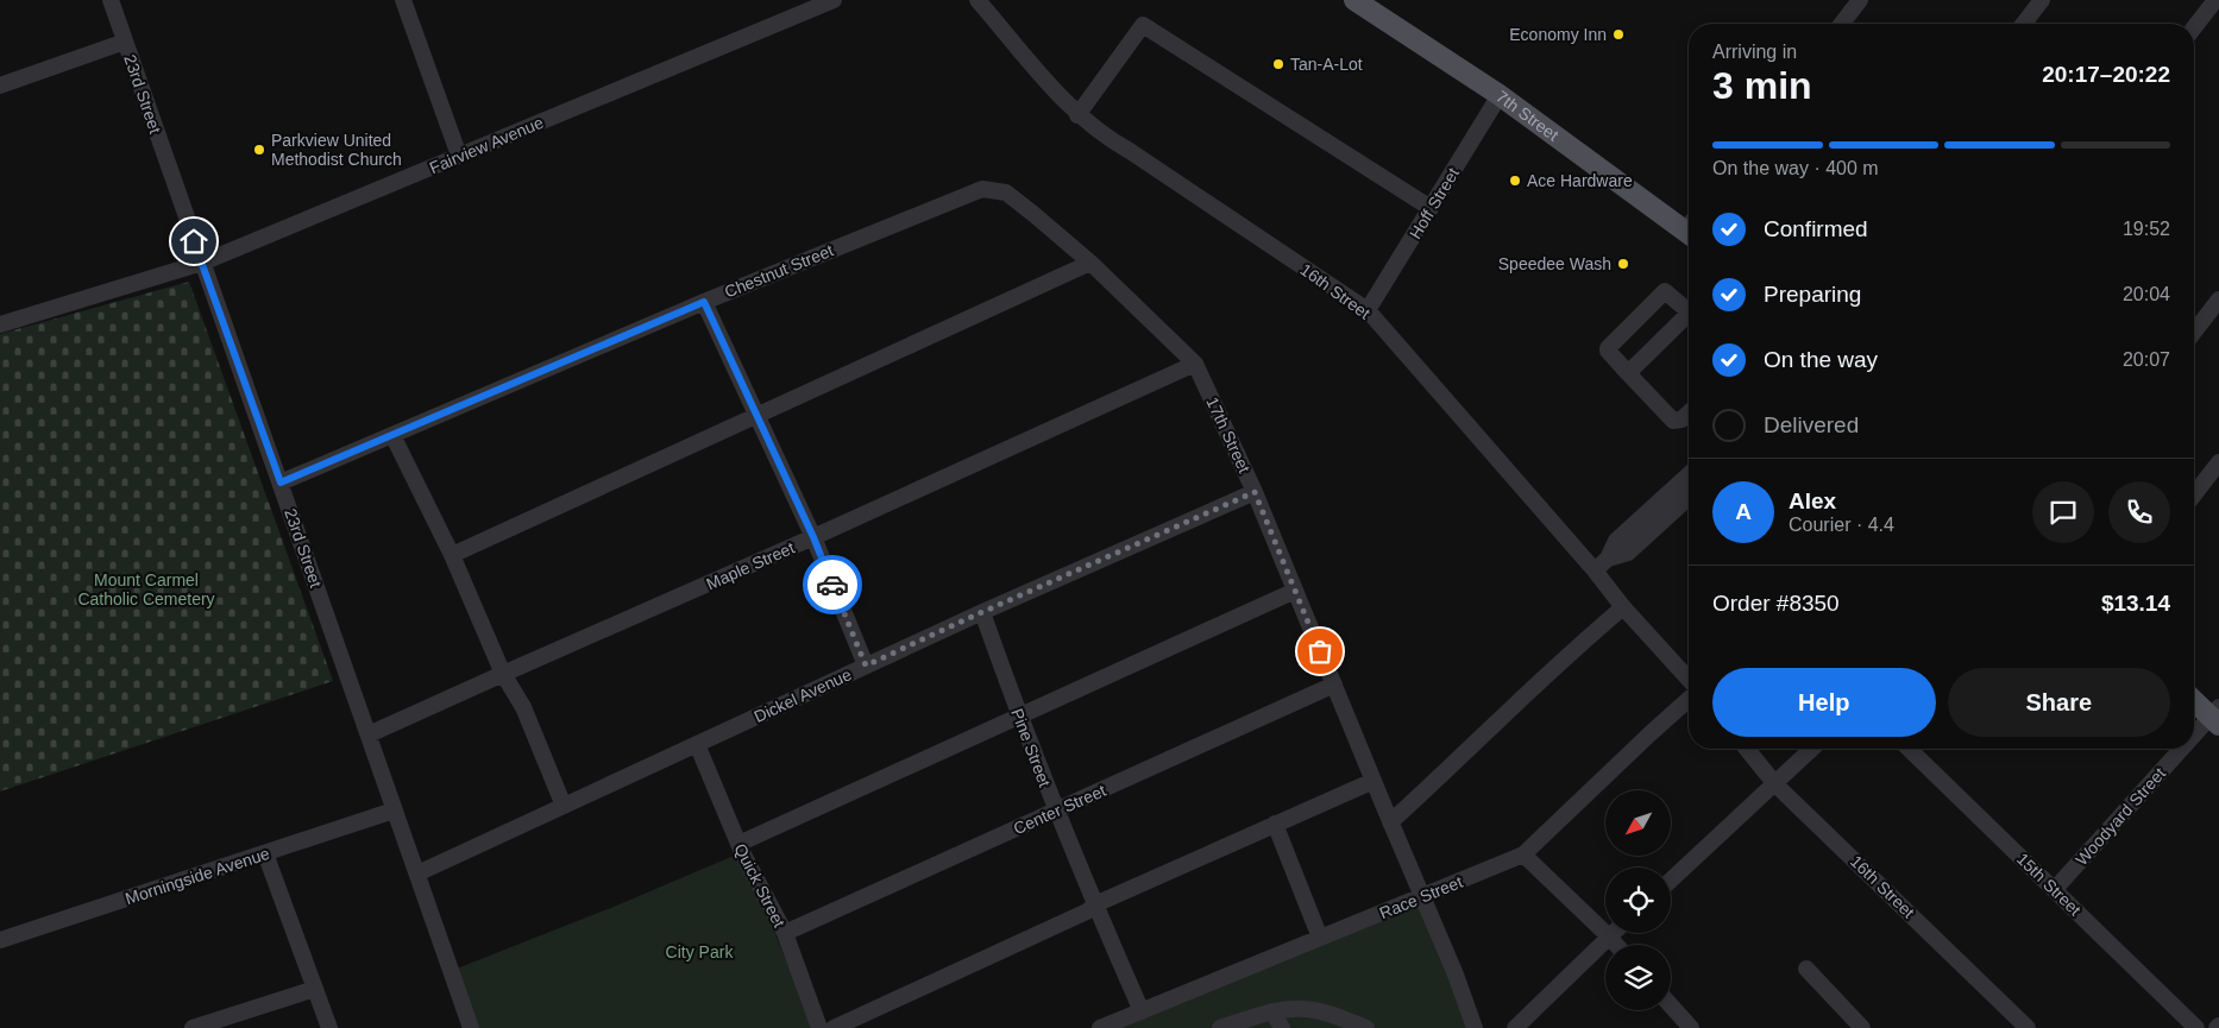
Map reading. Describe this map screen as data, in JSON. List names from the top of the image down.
{
  "streets": {
    "main road": ["7th Street"],
    "street": [
      "23rd Street",
      "Fairview Avenue",
      "Hoff Street",
      "Chestnut Street",
      "16th Street",
      "17th Street",
      "Maple Street",
      "Dickel Avenue",
      "Pine Street",
      "Center Street",
      "Woodyard Street",
      "Morningside Avenue",
      "15th Street",
      "Quick Street",
      "Race Street"
    ]
  },
  "crossings": [
    ["23rd Street", "Fairview Avenue"],
    ["23rd Street", "Chestnut Street"],
    ["23rd Street", "Maple Street"],
    ["23rd Street", "Dickel Avenue"],
    ["23rd Street", "Morningside Avenue"],
    ["7th Street", "Hoff Street"],
    ["Hoff Street", "16th Street"],
    ["Chestnut Street", "17th Street"],
    ["17th Street", "Maple Street"],
    ["17th Street", "Dickel Avenue"],
    ["17th Street", "Center Street"],
    ["17th Street", "Race Street"],
    ["Dickel Avenue", "Pine Street"],
    ["Dickel Avenue", "Quick Street"],
    ["Pine Street", "Center Street"],
    ["Pine Street", "Race Street"],
    ["Center Street", "Quick Street"],
    ["Woodyard Street", "15th Street"]
  ],
  "parks": ["Mount Carmel Catholic Cemetery", "City Park"],
  "places": [
    "Economy Inn",
    "Tan-A-Lot",
    "Parkview United Methodist Church",
    "Ace Hardware",
    "Speedee Wash"
  ],
  "north": "bottom left",
  "page": {
    "heading": ["3 min", "Arriving in", "20:17–20:22"],
    "panel": [
      "Alex",
      "Courier · 4.4",
      "Order #8350",
      "$13.14"
    ],
    "bar": "On the way · 400 m",
    "list": [
      ["Confirmed", "19:52"],
      ["Preparing", "20:04"],
      ["On the way", "20:07"],
      "Delivered"
    ],
    "round": "A",
    "buttons": ["Help", "Share"]
  }
}
